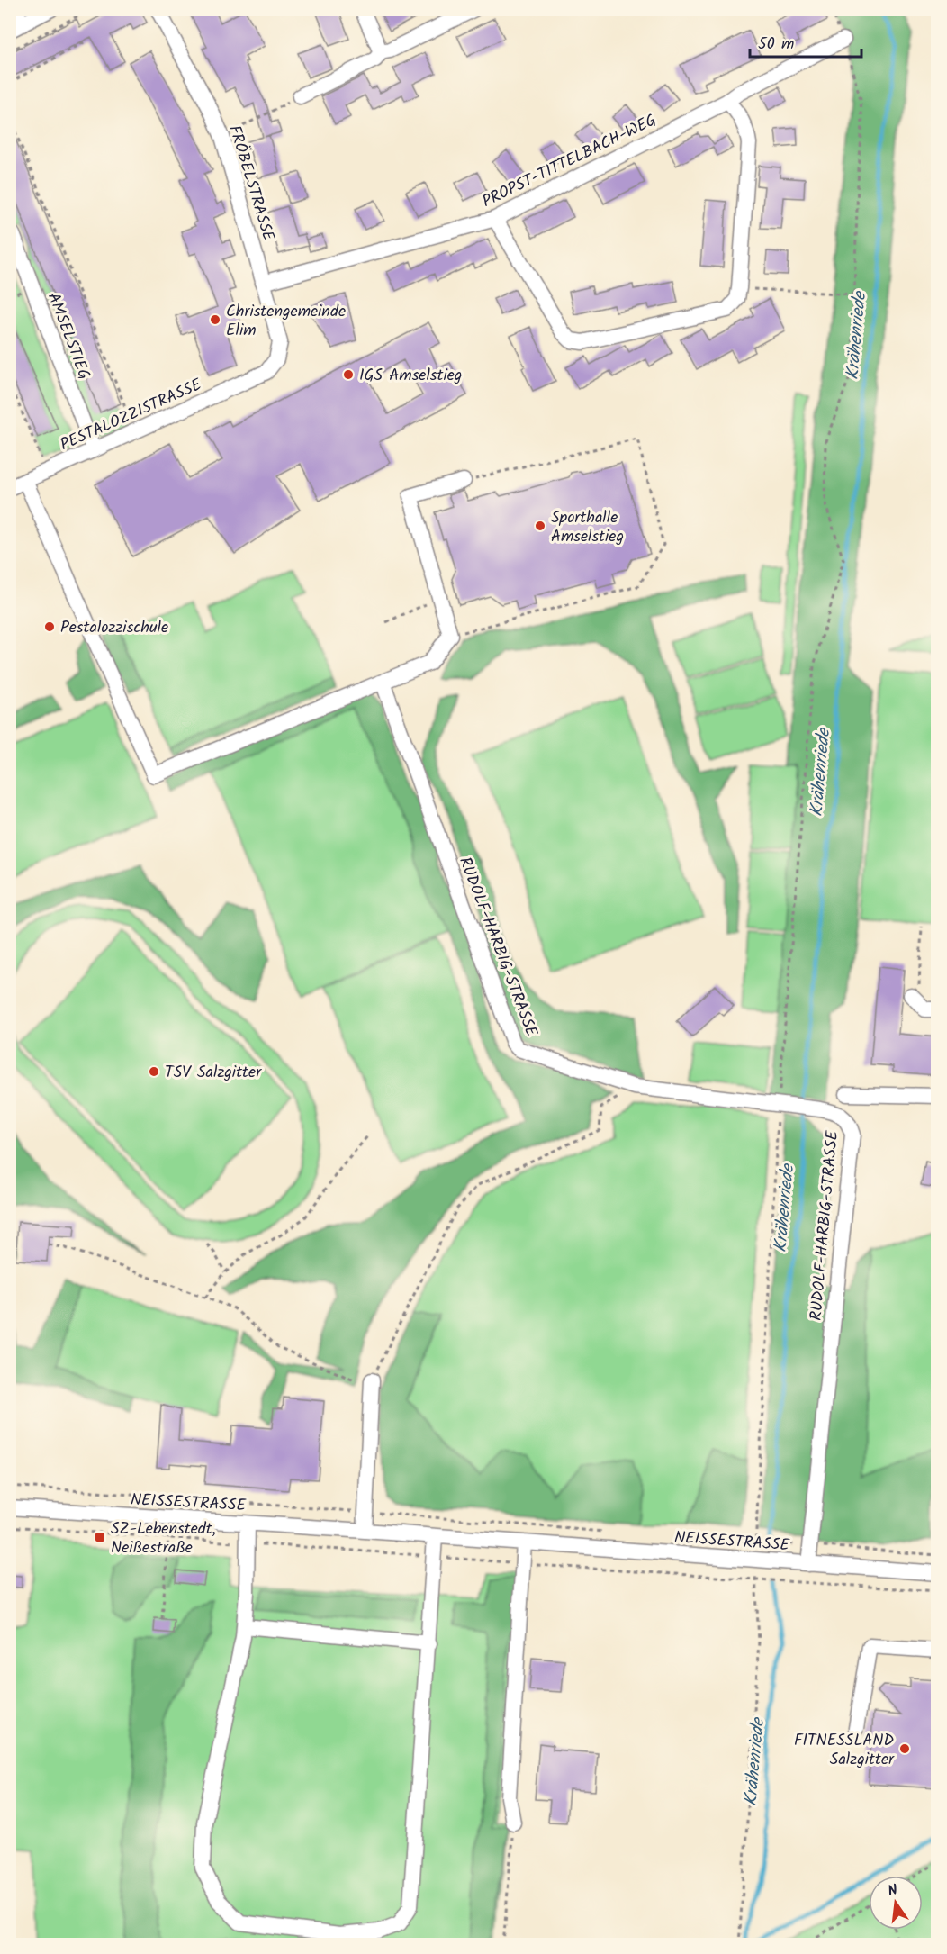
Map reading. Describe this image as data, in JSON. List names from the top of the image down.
{
  "streets": {
    "street": [
      "PROPST-TITTELBACH-WEG",
      "FRÖBELSTRASSE",
      "AMSELSTIEG",
      "PESTALOZZISTRASSE",
      "RUDOLF-HARBIG-STRASSE",
      "NEISSESTRASSE"
    ]
  },
  "crossings": [
    ["PROPST-TITTELBACH-WEG", "FRÖBELSTRASSE"],
    ["FRÖBELSTRASSE", "PESTALOZZISTRASSE"],
    ["AMSELSTIEG", "PESTALOZZISTRASSE"],
    ["RUDOLF-HARBIG-STRASSE", "NEISSESTRASSE"]
  ],
  "water": ["Krähenriede"],
  "places": {
    "other": [
      "Christengemeinde Elim",
      "IGS Amselstieg",
      "Sporthalle Amselstieg",
      "Pestalozzischule",
      "TSV Salzgitter",
      "FITNESSLAND Salzgitter"
    ],
    "transit": ["SZ-Lebenstedt, Neißestraße"]
  },
  "scale_bar": "50 m",
  "north": "top"
}
